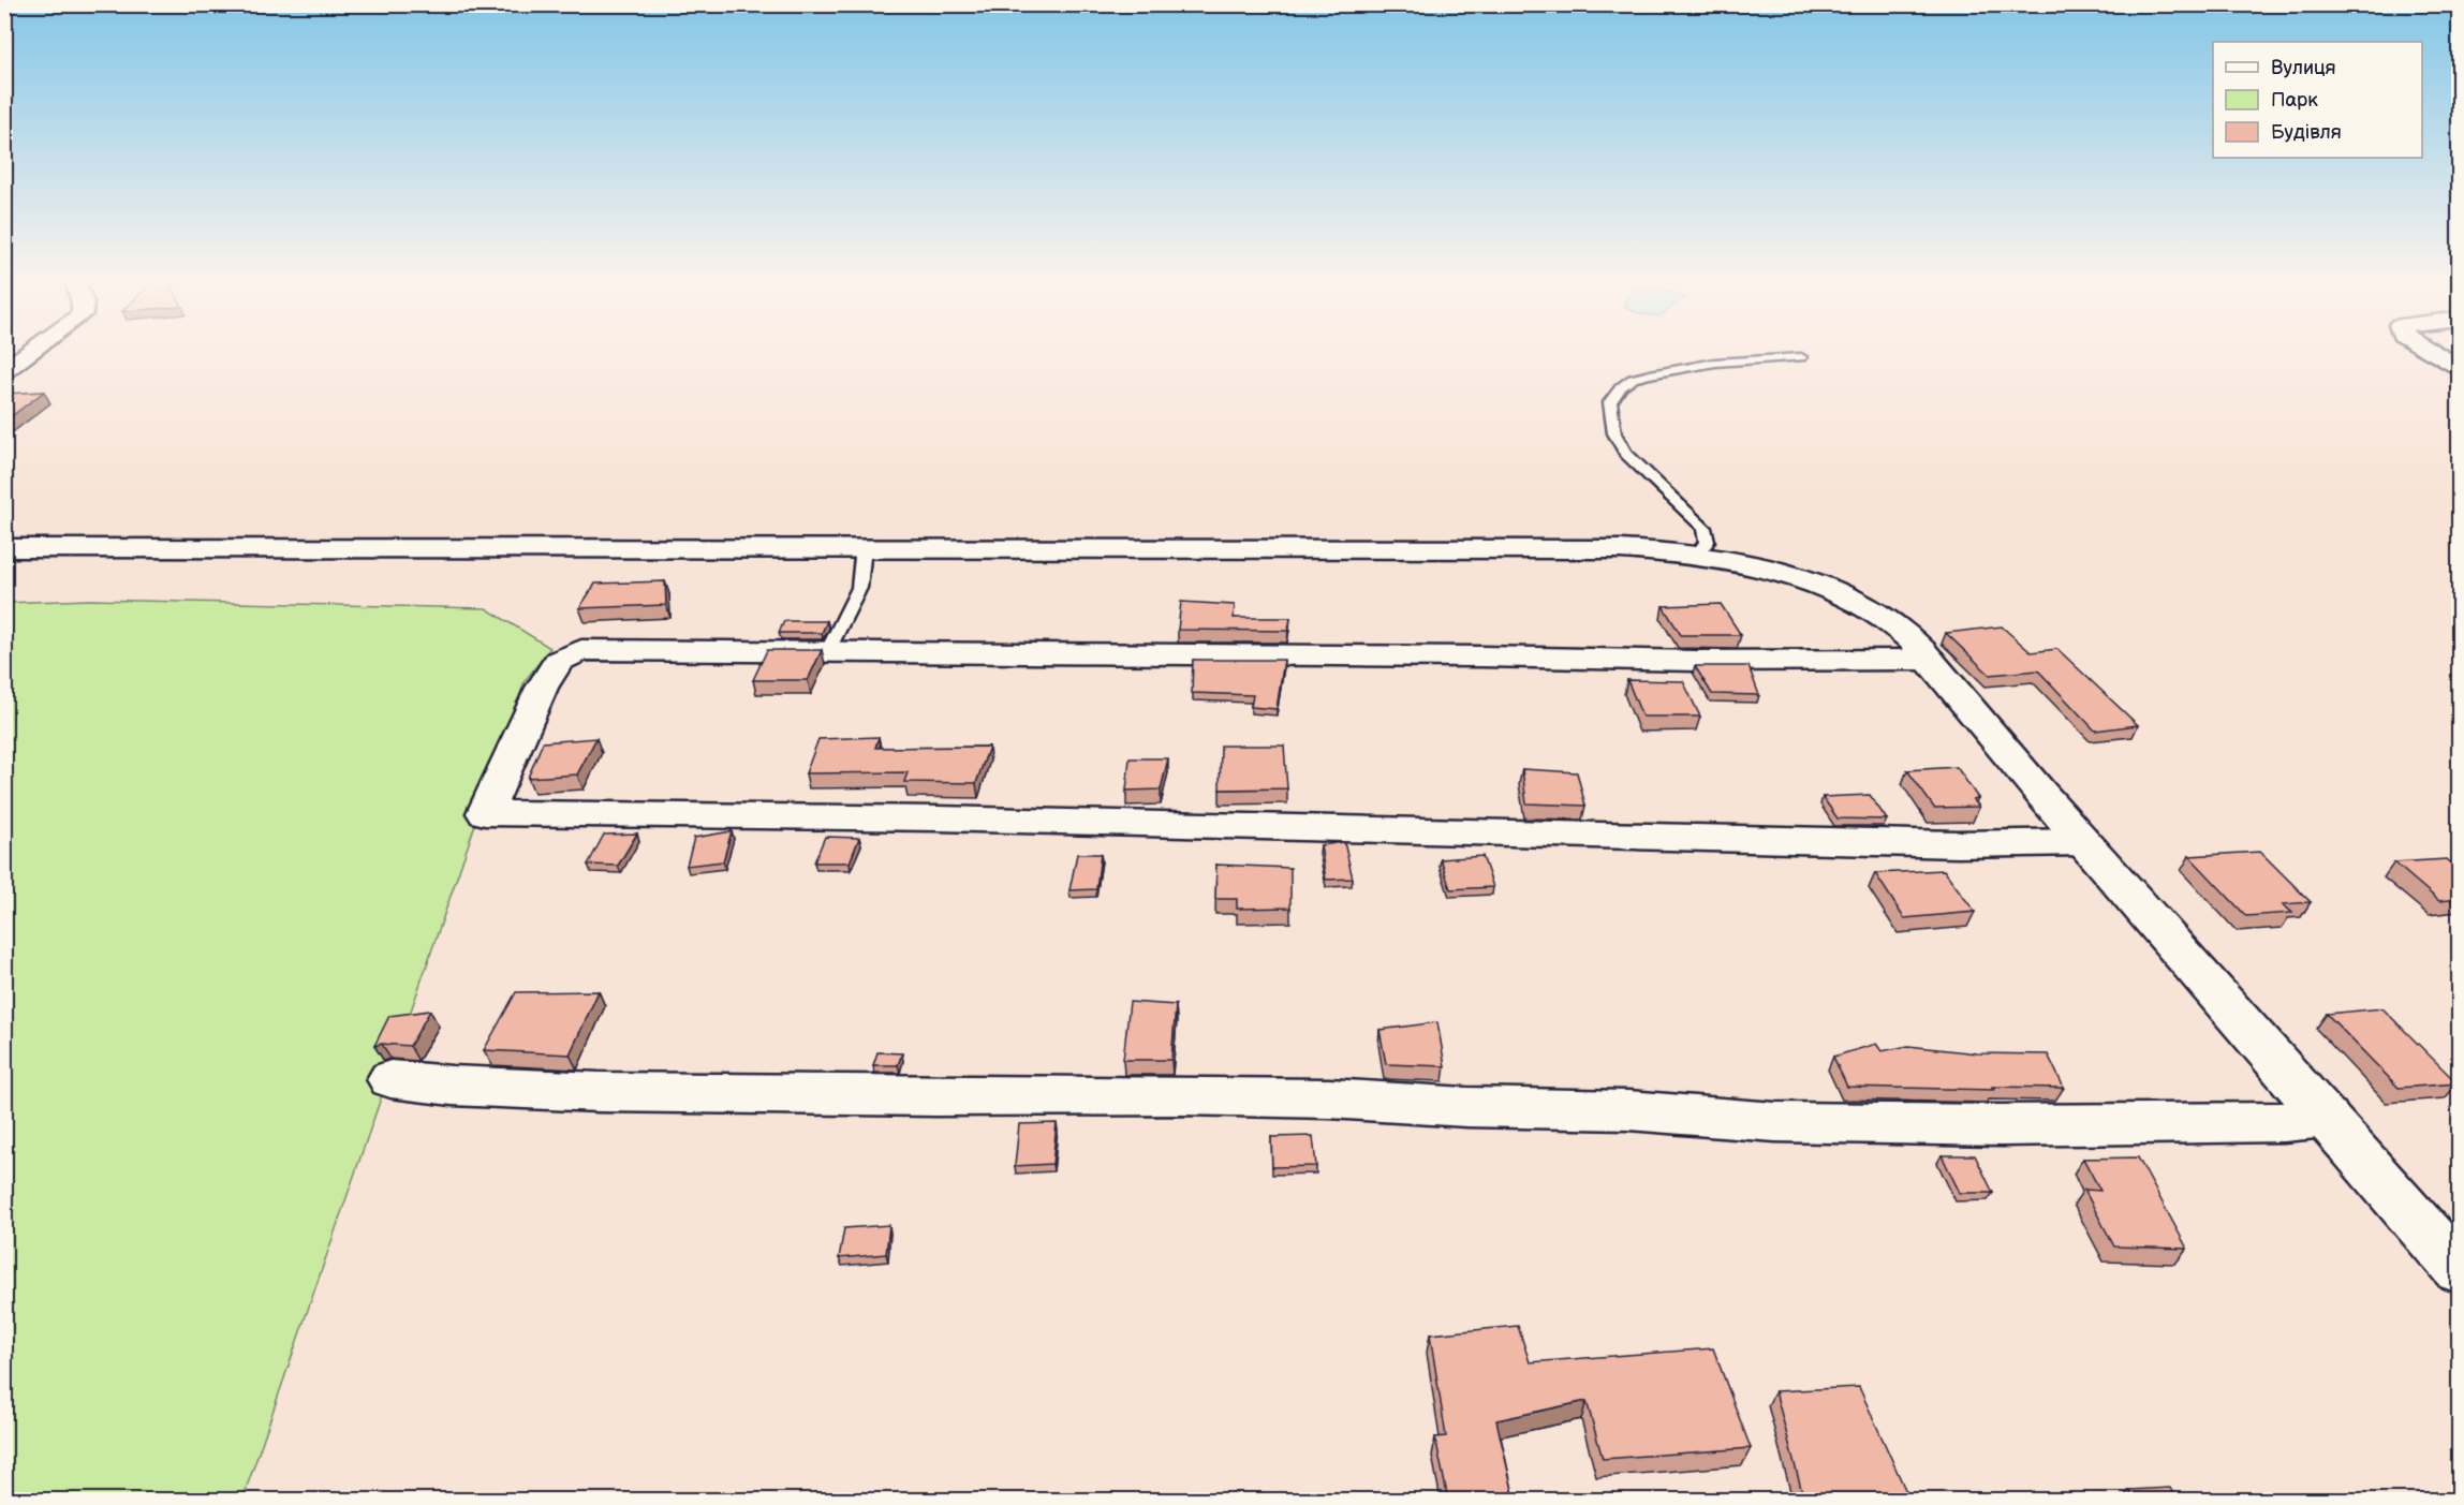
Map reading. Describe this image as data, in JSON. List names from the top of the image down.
{
  "legend": ["Вулиця", "Парк", "Будівля"]
}
